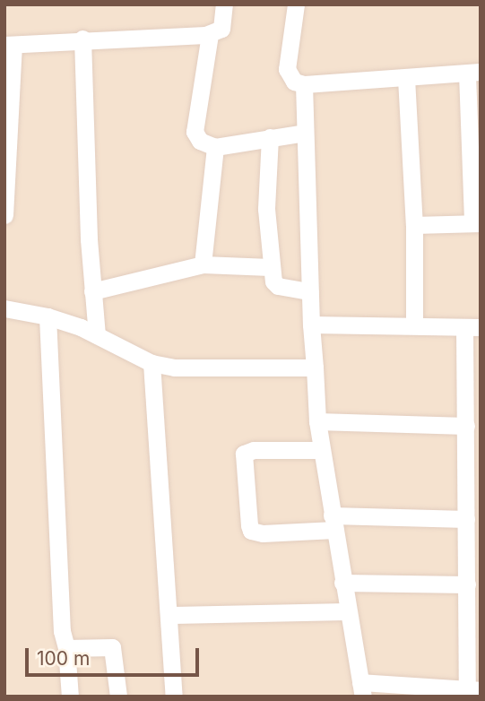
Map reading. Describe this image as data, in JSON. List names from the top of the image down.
{
  "scale_bar": "100 m"
}
